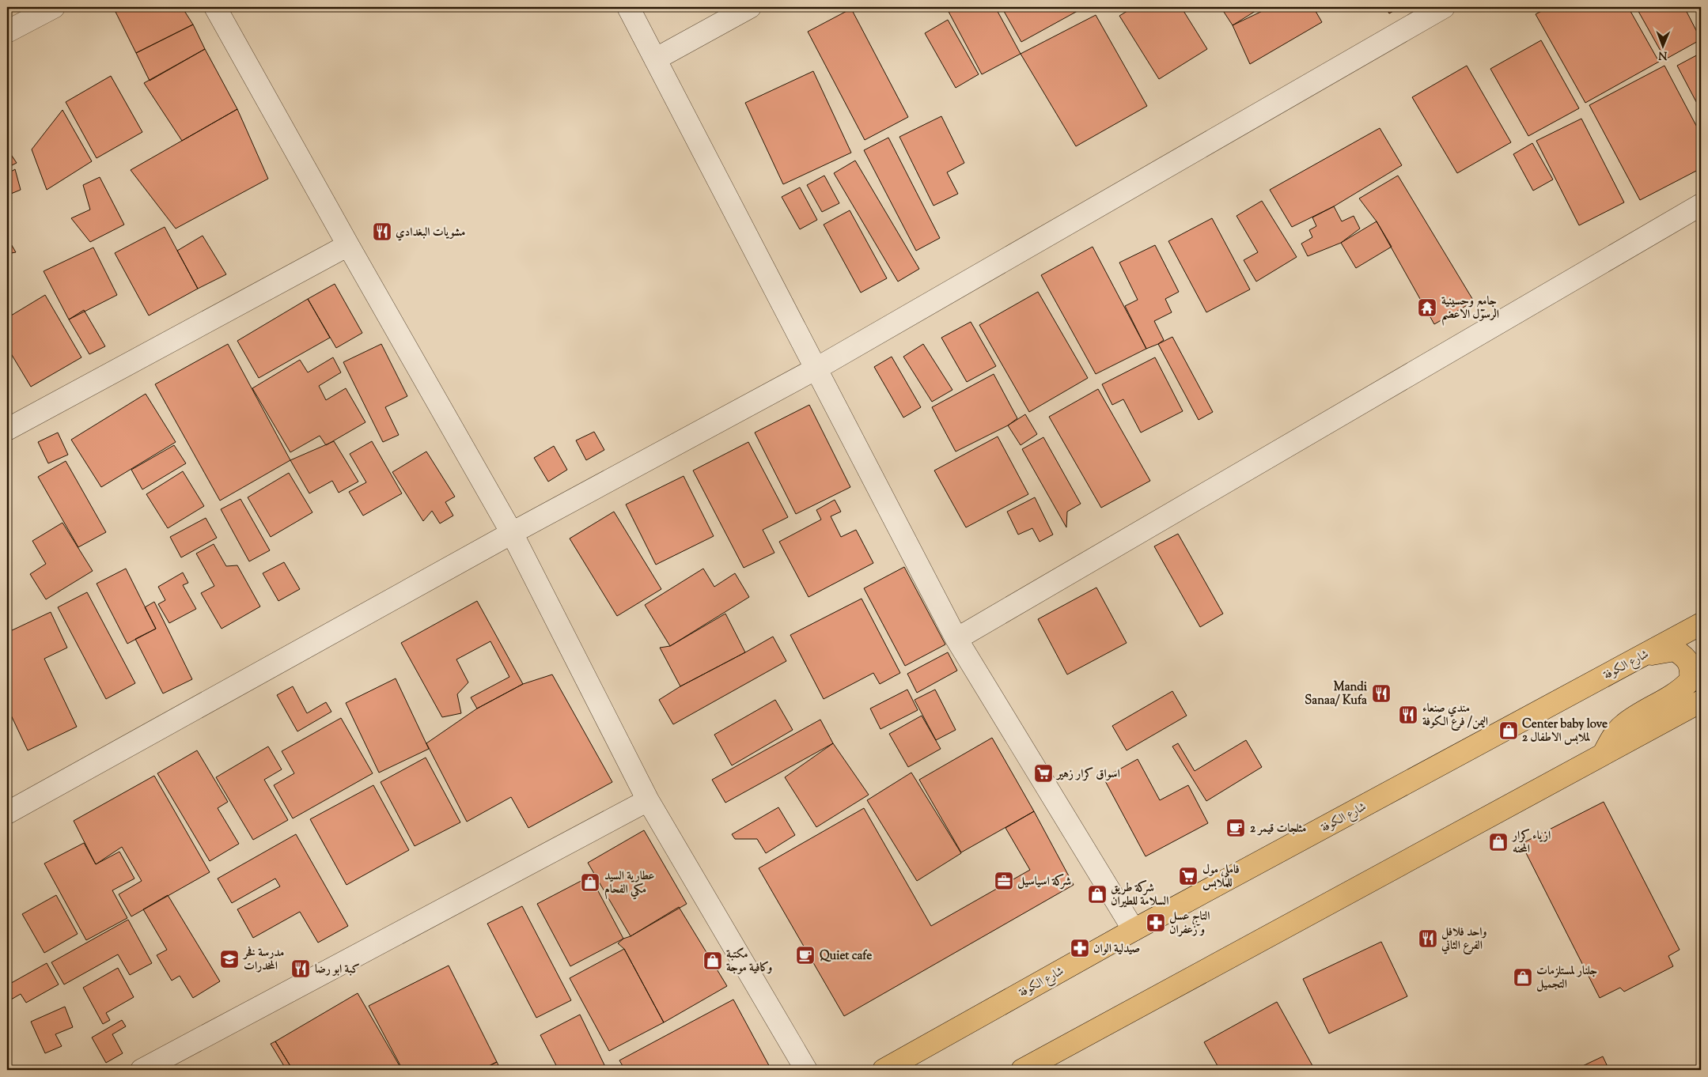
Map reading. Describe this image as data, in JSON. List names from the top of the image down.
{
  "streets": {
    "highway": ["شارع الكوفة"]
  },
  "places": {
    "restaurant": [
      "مشويات البغدادي",
      "Mandi Sanaa/ Kufa",
      "مندي صنعاء اليمن/ فرع الكوفة",
      "واحد فلافل الفرع الثاني",
      "كبة ابو رضا"
    ],
    "temple": ["جامع وحسينية الرسول الاعضم"],
    "shop": [
      "Center baby love لملابس الاطفال 2",
      "ازياء كرار المحنه",
      "عطارية السيد مكي الفحام",
      "شركة طريق السلامة للطيران",
      "مكتبة وكافية موجة",
      "جلنار لمستلزمات التجميل"
    ],
    "supermarket": ["اسواق كرار زهير", "فاملي مول للملابس"],
    "cafe": ["مثلجات قيمر 2", "Quiet cafe"],
    "office": ["شركة اسياسيل"],
    "pharmacy": ["التاج عسل و زعفران", "صيدلية الوان"],
    "school or university": ["مدرسة فخر المخدرات"]
  },
  "north": "bottom"
}
